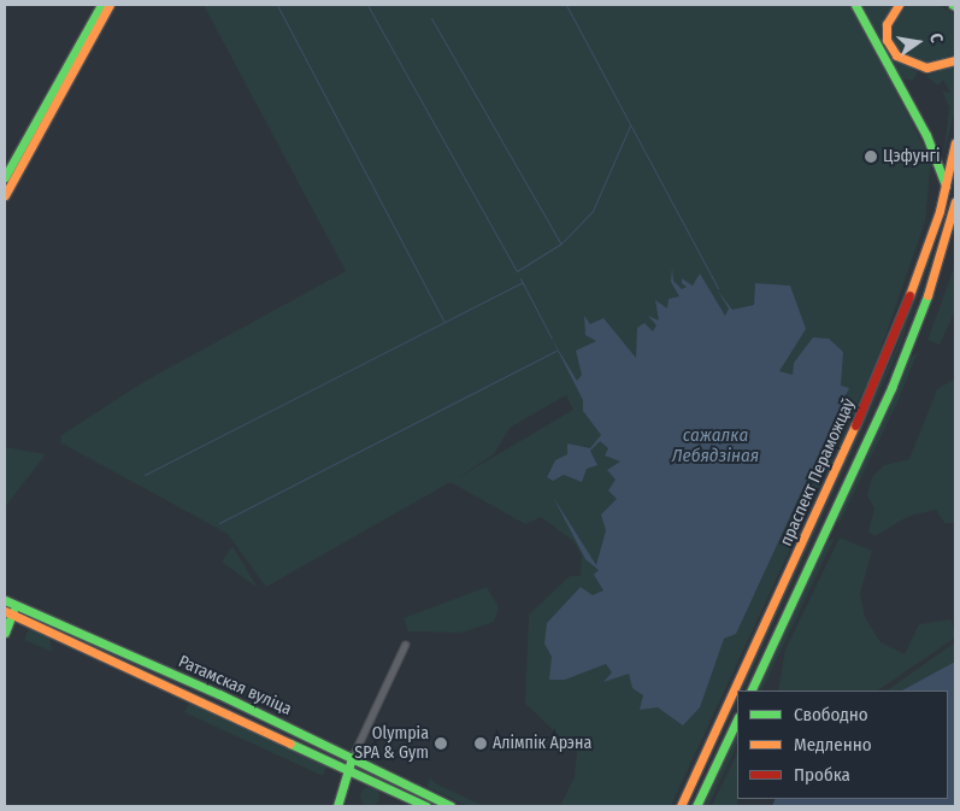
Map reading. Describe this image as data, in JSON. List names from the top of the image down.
{
  "streets": {
    "main road": ["праспект Пераможцаў", "Ратамская вуліца"]
  },
  "water": ["сажалка Лебядзіная"],
  "places": ["Цэфунгі", "Olympia SPA & Gym", "Алімпік Арэна"],
  "legend": ["Свободно", "Медленно", "Пробка"],
  "north": "right"
}
